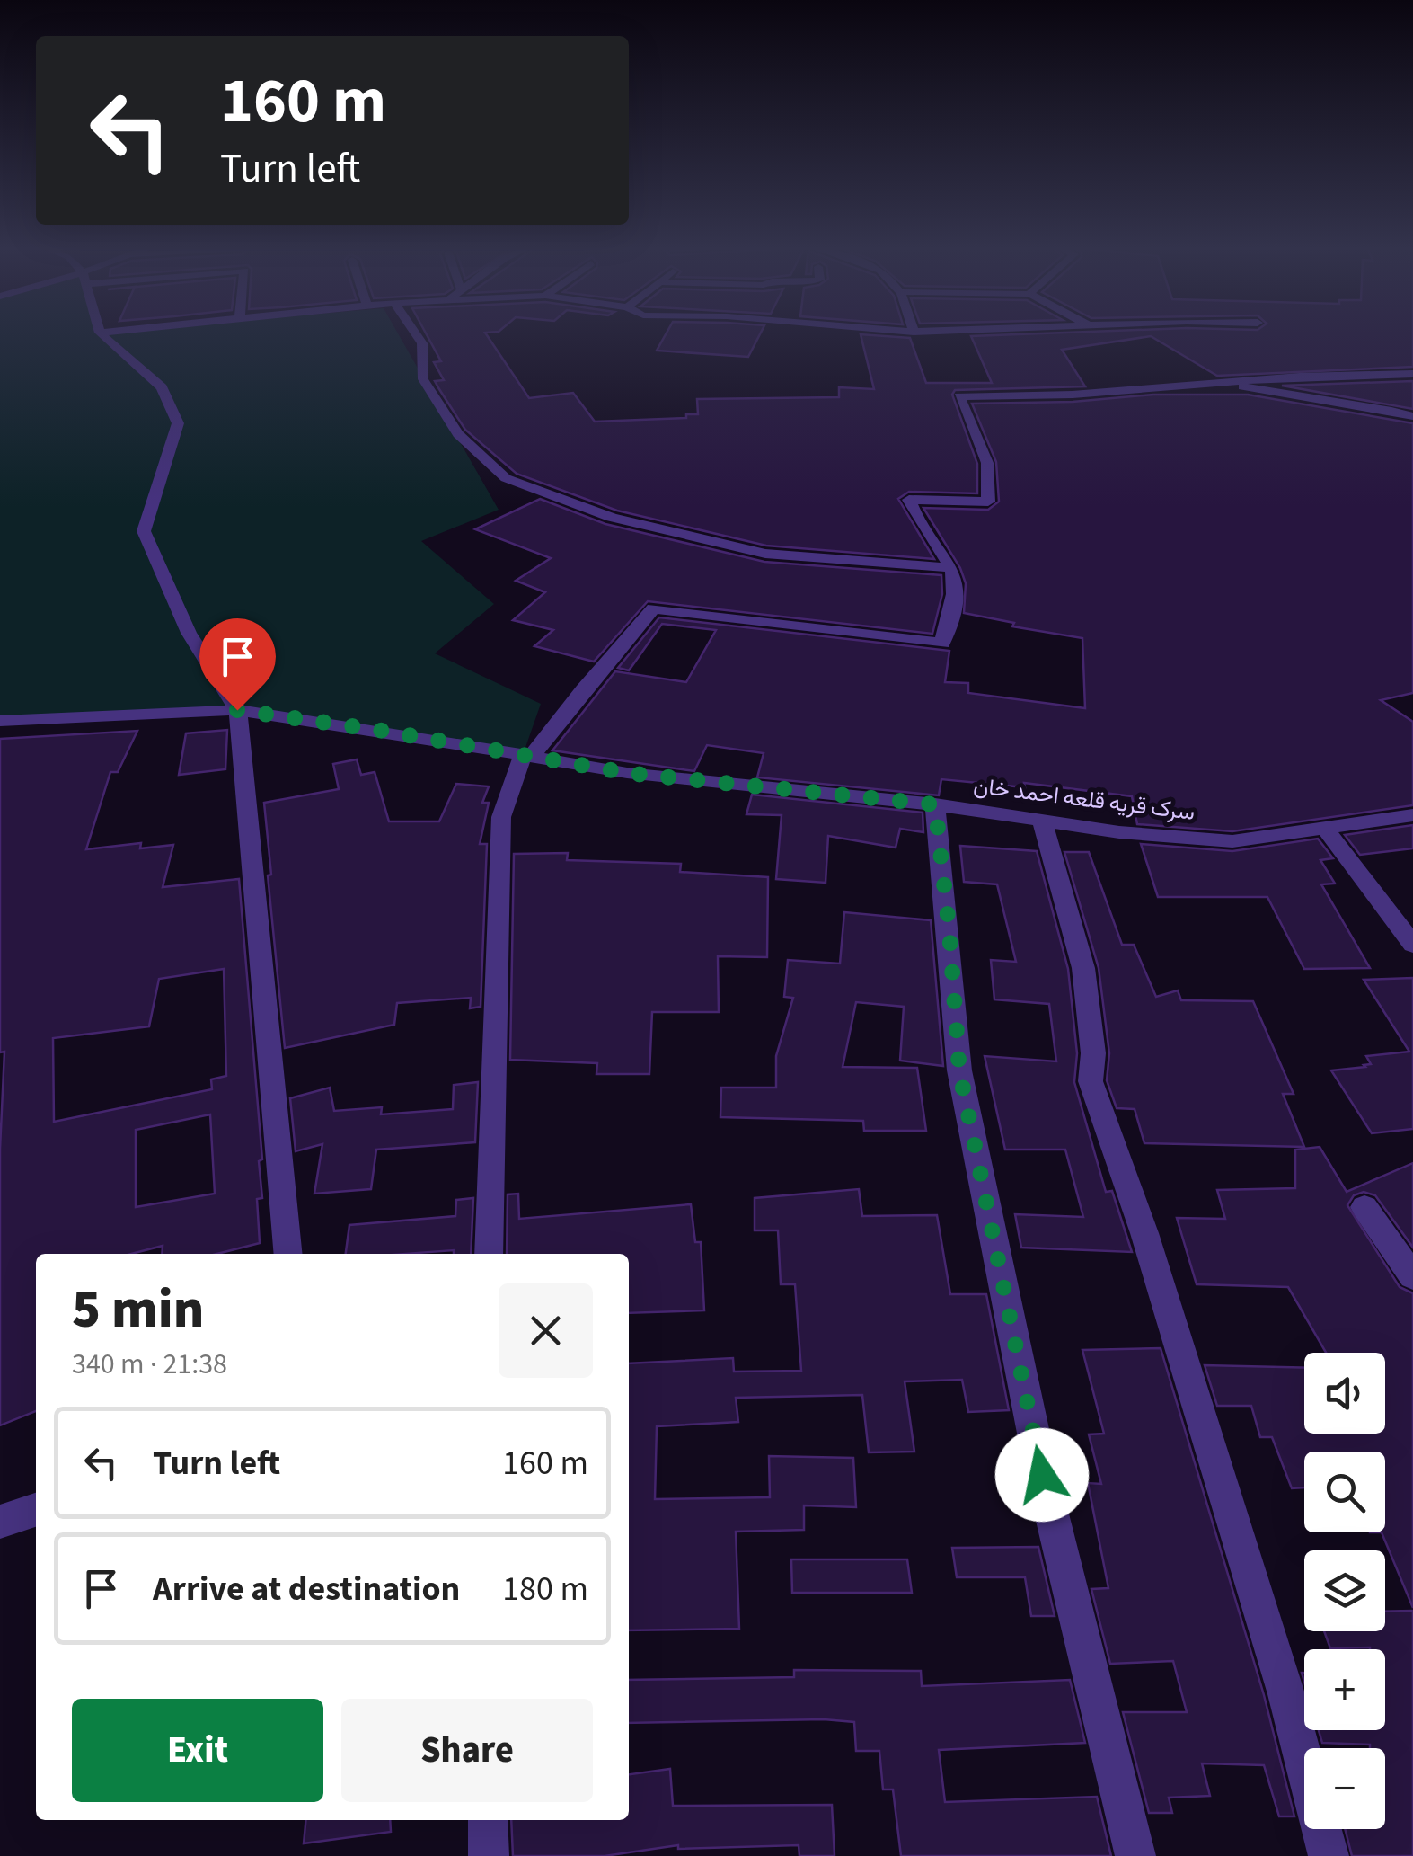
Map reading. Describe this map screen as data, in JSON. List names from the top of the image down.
{
  "streets": {
    "street": ["سرک قریه قلعه احمد خان"]
  },
  "page": {
    "turn": ["160 m", "Turn left"],
    "heading": ["5 min", "340 m · 21:38"],
    "map_buttons": ["+", "−"],
    "list": [
      {
        "name": "Turn left",
        "value": "160 m"
      },
      {
        "name": "Arrive at destination",
        "value": "180 m"
      }
    ],
    "buttons": ["Exit", "Share"]
  }
}
